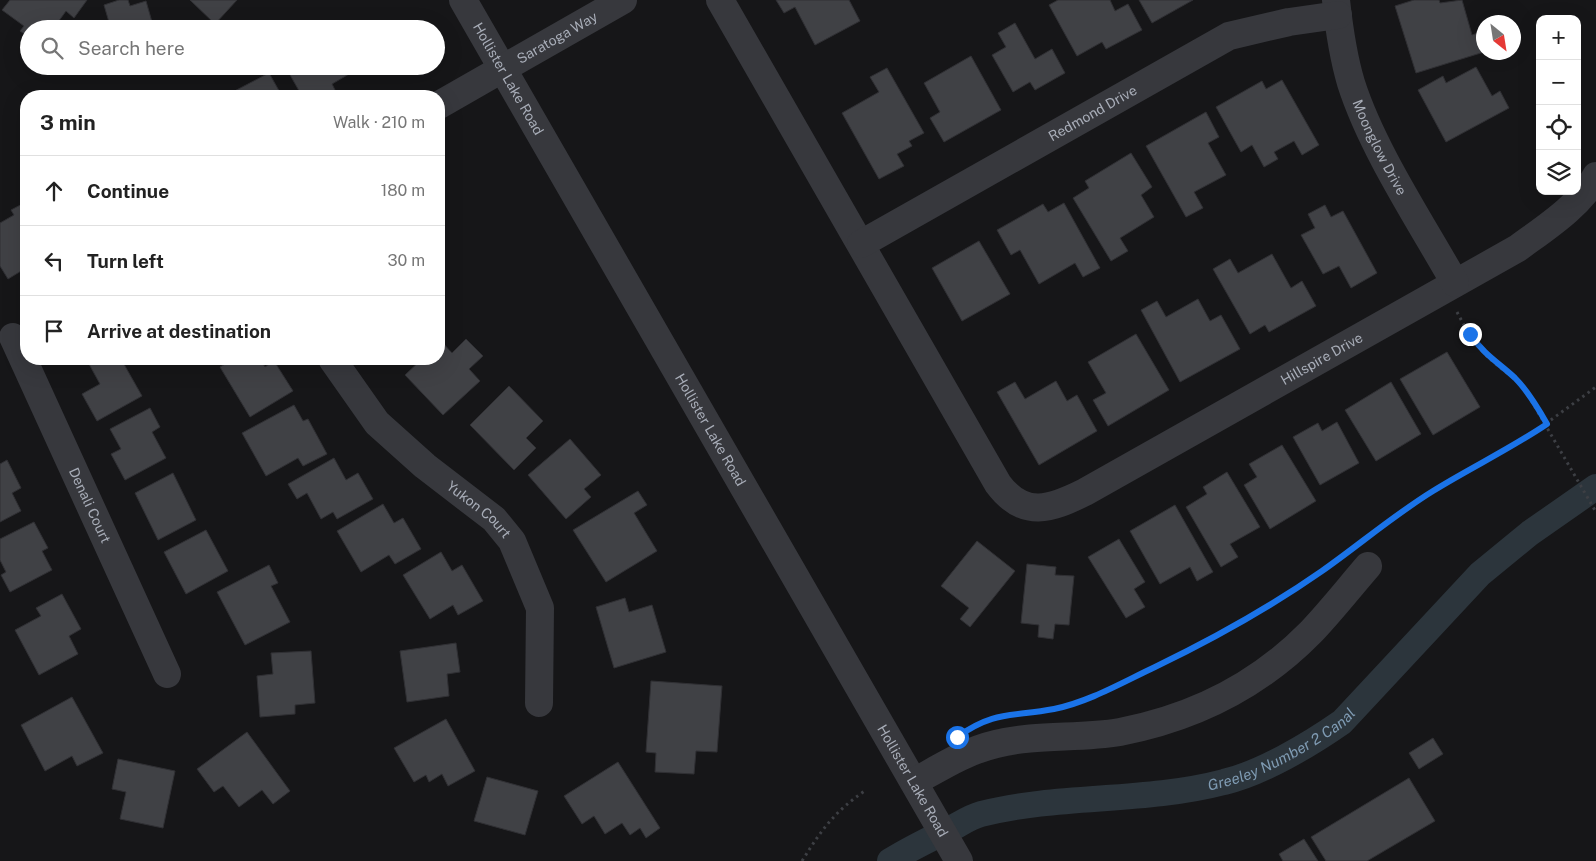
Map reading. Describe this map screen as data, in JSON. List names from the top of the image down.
{
  "streets": {
    "street": [
      "Saratoga Way",
      "Hollister Lake Road",
      "Redmond Drive",
      "Moonglow Drive",
      "Hillspire Drive",
      "Denali Court",
      "Yukon Court"
    ]
  },
  "crossings": [
    ["Saratoga Way", "Hollister Lake Road"],
    ["Redmond Drive", "Moonglow Drive"],
    ["Redmond Drive", "Hillspire Drive"],
    ["Moonglow Drive", "Hillspire Drive"]
  ],
  "water": ["Greeley Number 2 Canal"],
  "north": "bottom right",
  "page": {
    "map_buttons": ["+", "−"],
    "search": "Search here",
    "heading": ["3 min", "Walk · 210 m"],
    "list": [
      ["Continue", "180 m"],
      ["Turn left", "30 m"],
      "Arrive at destination"
    ]
  }
}
